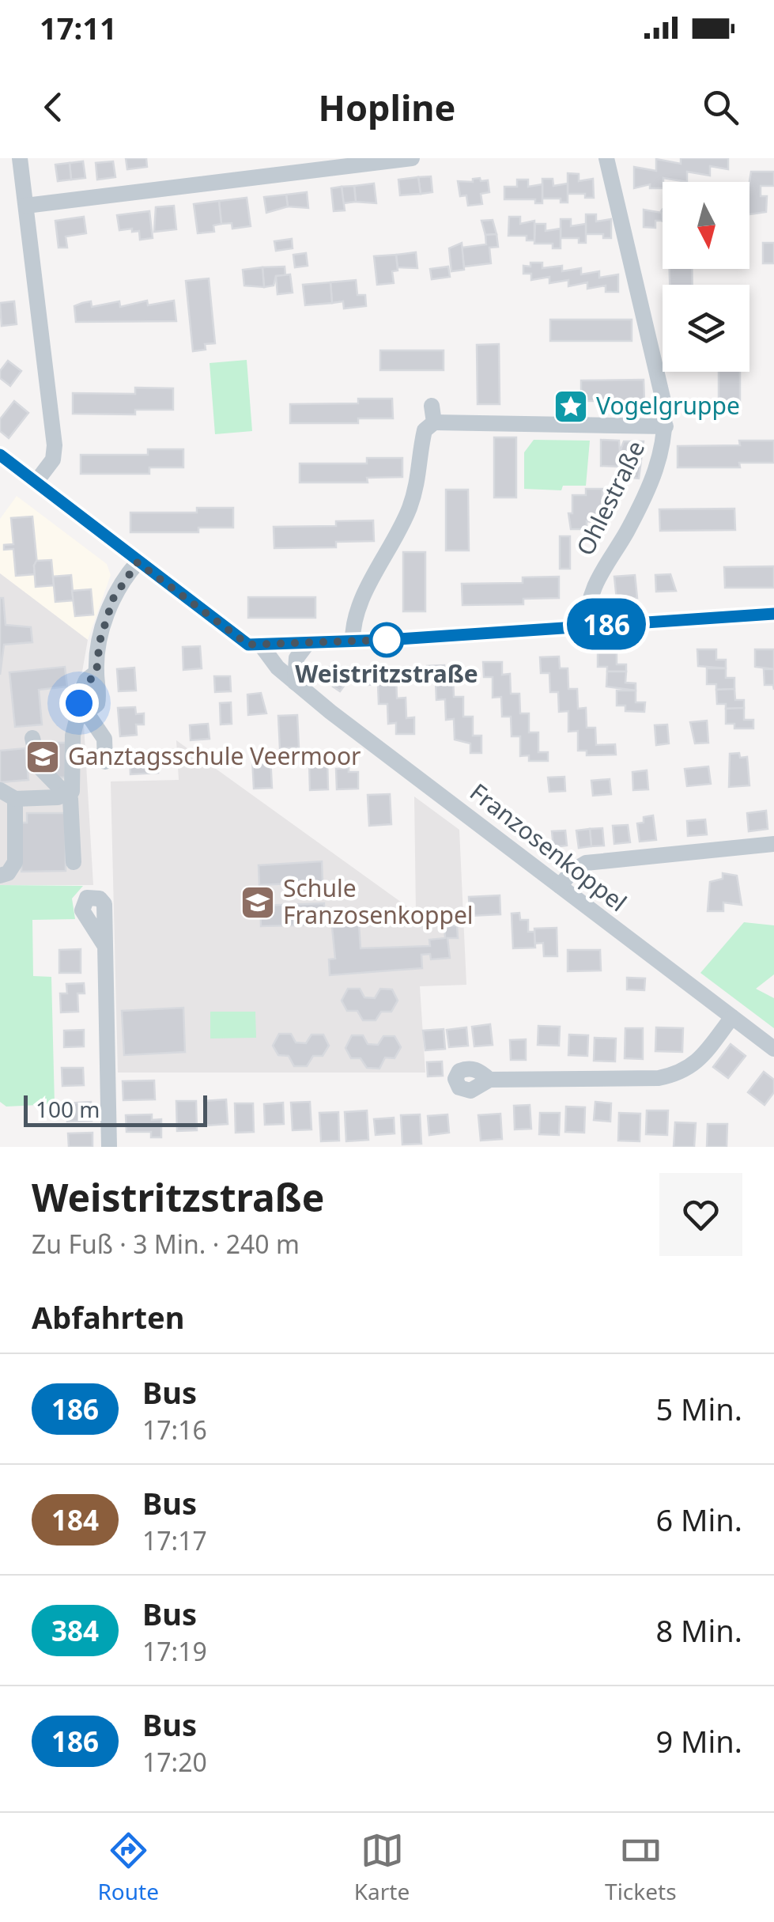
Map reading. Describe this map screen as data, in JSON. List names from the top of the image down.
{
  "streets": {
    "street": ["Ohlestraße", "Franzosenkoppel"]
  },
  "places": {
    "place": ["Vogelgruppe"],
    "other": ["Weistritzstraße"],
    "school or university": ["Ganztagsschule Veermoor", "Schule Franzosenkoppel"]
  },
  "lines": ["bus line 186"],
  "scale_bar": "100 m",
  "north": "bottom",
  "page": {
    "status": "17:11",
    "header": "Hopline",
    "on_map": "186",
    "scale": "100 m",
    "heading": [
      ["Weistritzstraße", "Zu Fuß · 3 Min. · 240 m"],
      "Abfahrten"
    ],
    "list": [
      {
        "mark": "186",
        "name": "Bus",
        "note": "17:16",
        "value": "5 Min."
      },
      {
        "mark": "184",
        "name": "Bus",
        "note": "17:17",
        "value": "6 Min."
      },
      {
        "mark": "384",
        "name": "Bus",
        "note": "17:19",
        "value": "8 Min."
      },
      {
        "mark": "186",
        "name": "Bus",
        "note": "17:20",
        "value": "9 Min."
      }
    ],
    "tabs": ["Route", "Karte", "Tickets"]
  }
}
